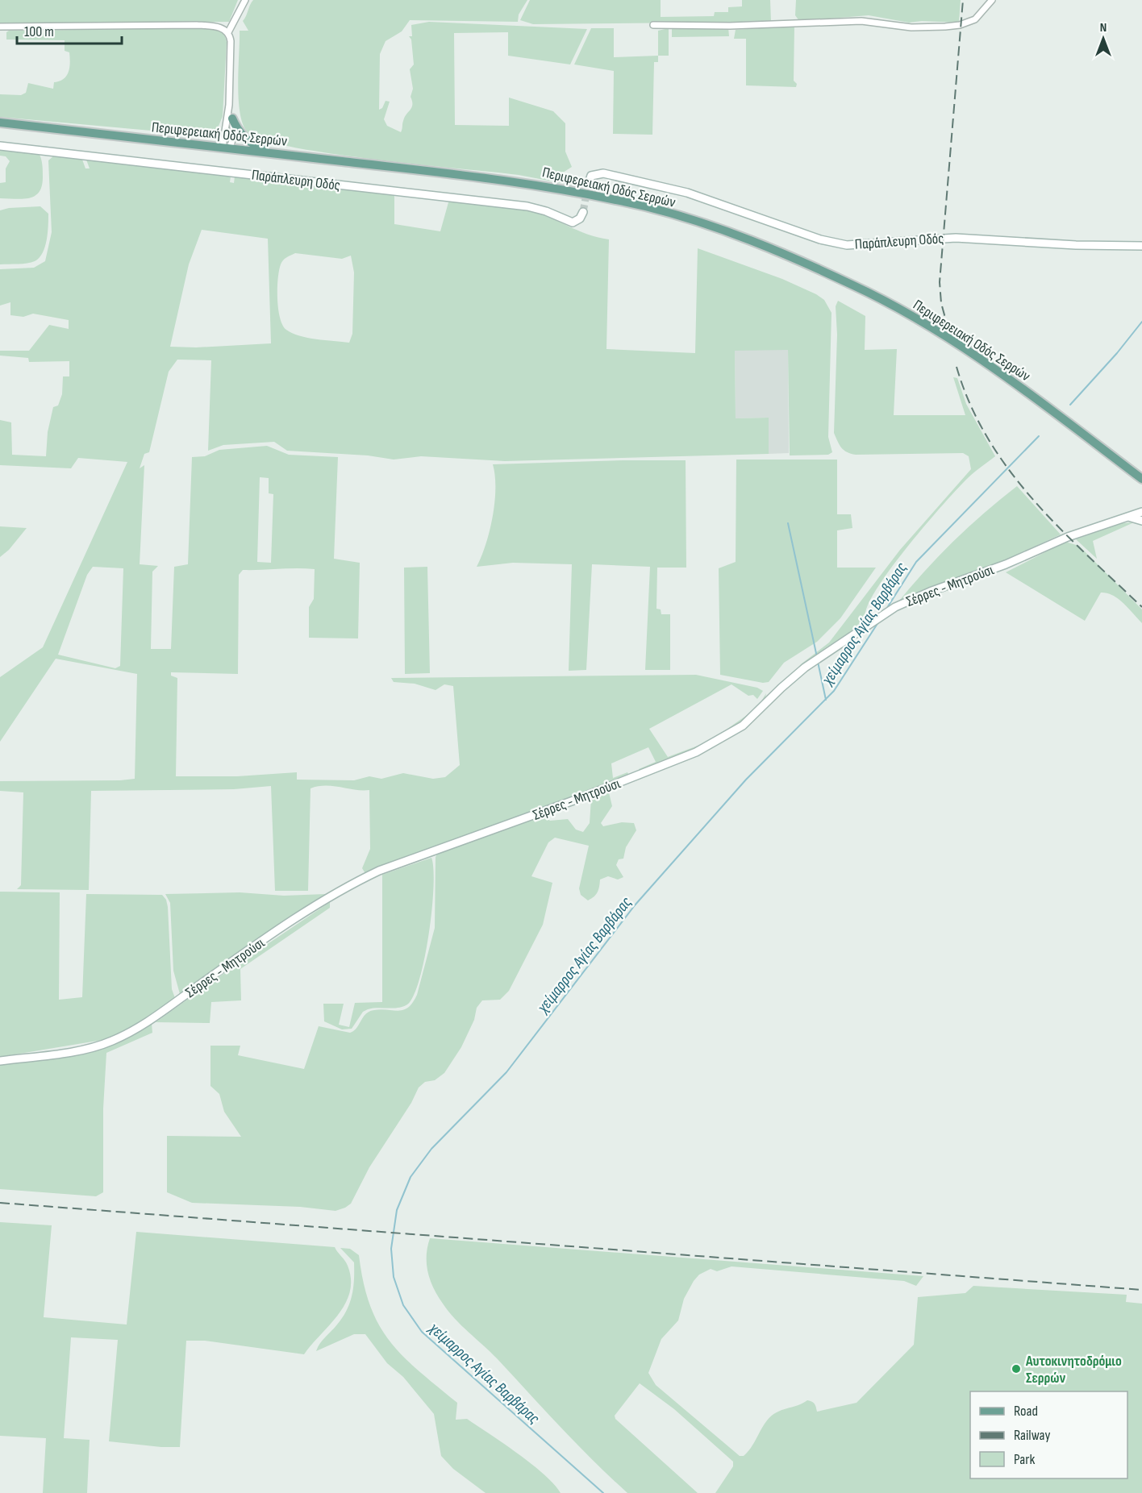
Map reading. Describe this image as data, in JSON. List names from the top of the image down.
{
  "streets": {
    "main road": ["Περιφερειακή Οδός Σερρών"],
    "street": ["Παράπλευρη Οδός", "Σέρρες - Μητρούσι"]
  },
  "water": ["χείμαρρος Αγίας Βαρβάρας"],
  "places": ["Αυτοκινητοδρόμιο Σερρών"],
  "legend": ["Road", "Railway", "Park"],
  "scale_bar": "100 m",
  "north": "top"
}
